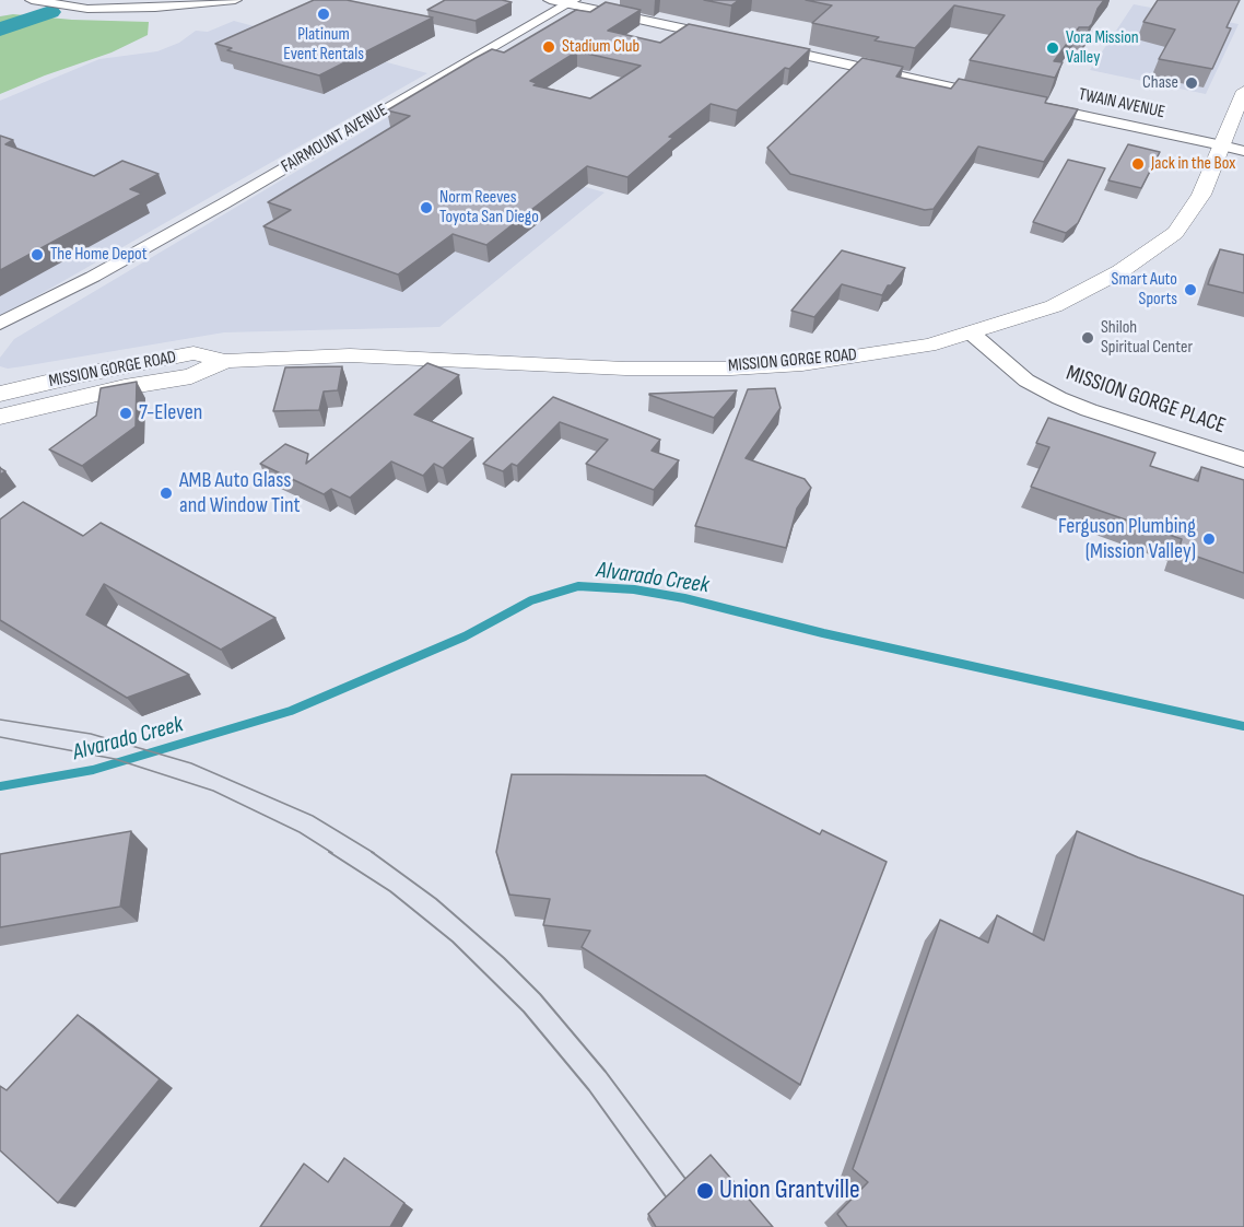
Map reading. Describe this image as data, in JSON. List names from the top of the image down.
{
  "streets": {
    "main road": ["TWAIN AVENUE", "MISSION GORGE ROAD"],
    "street": ["FAIRMOUNT AVENUE", "MISSION GORGE PLACE"]
  },
  "crossings": [
    ["TWAIN AVENUE", "MISSION GORGE ROAD"],
    ["MISSION GORGE ROAD", "MISSION GORGE PLACE"]
  ],
  "water": ["Alvarado Creek"],
  "places": [
    "Platinum Event Rentals",
    "Stadium Club",
    "Vora Mission Valley",
    "Chase",
    "Jack in the Box",
    "Norm Reeves Toyota San Diego",
    "The Home Depot",
    "Smart Auto Sports",
    "Shiloh Spiritual Center",
    "7-Eleven",
    "AMB Auto Glass and Window Tint",
    "Ferguson Plumbing (Mission Valley)",
    "Union Grantville"
  ]
}
